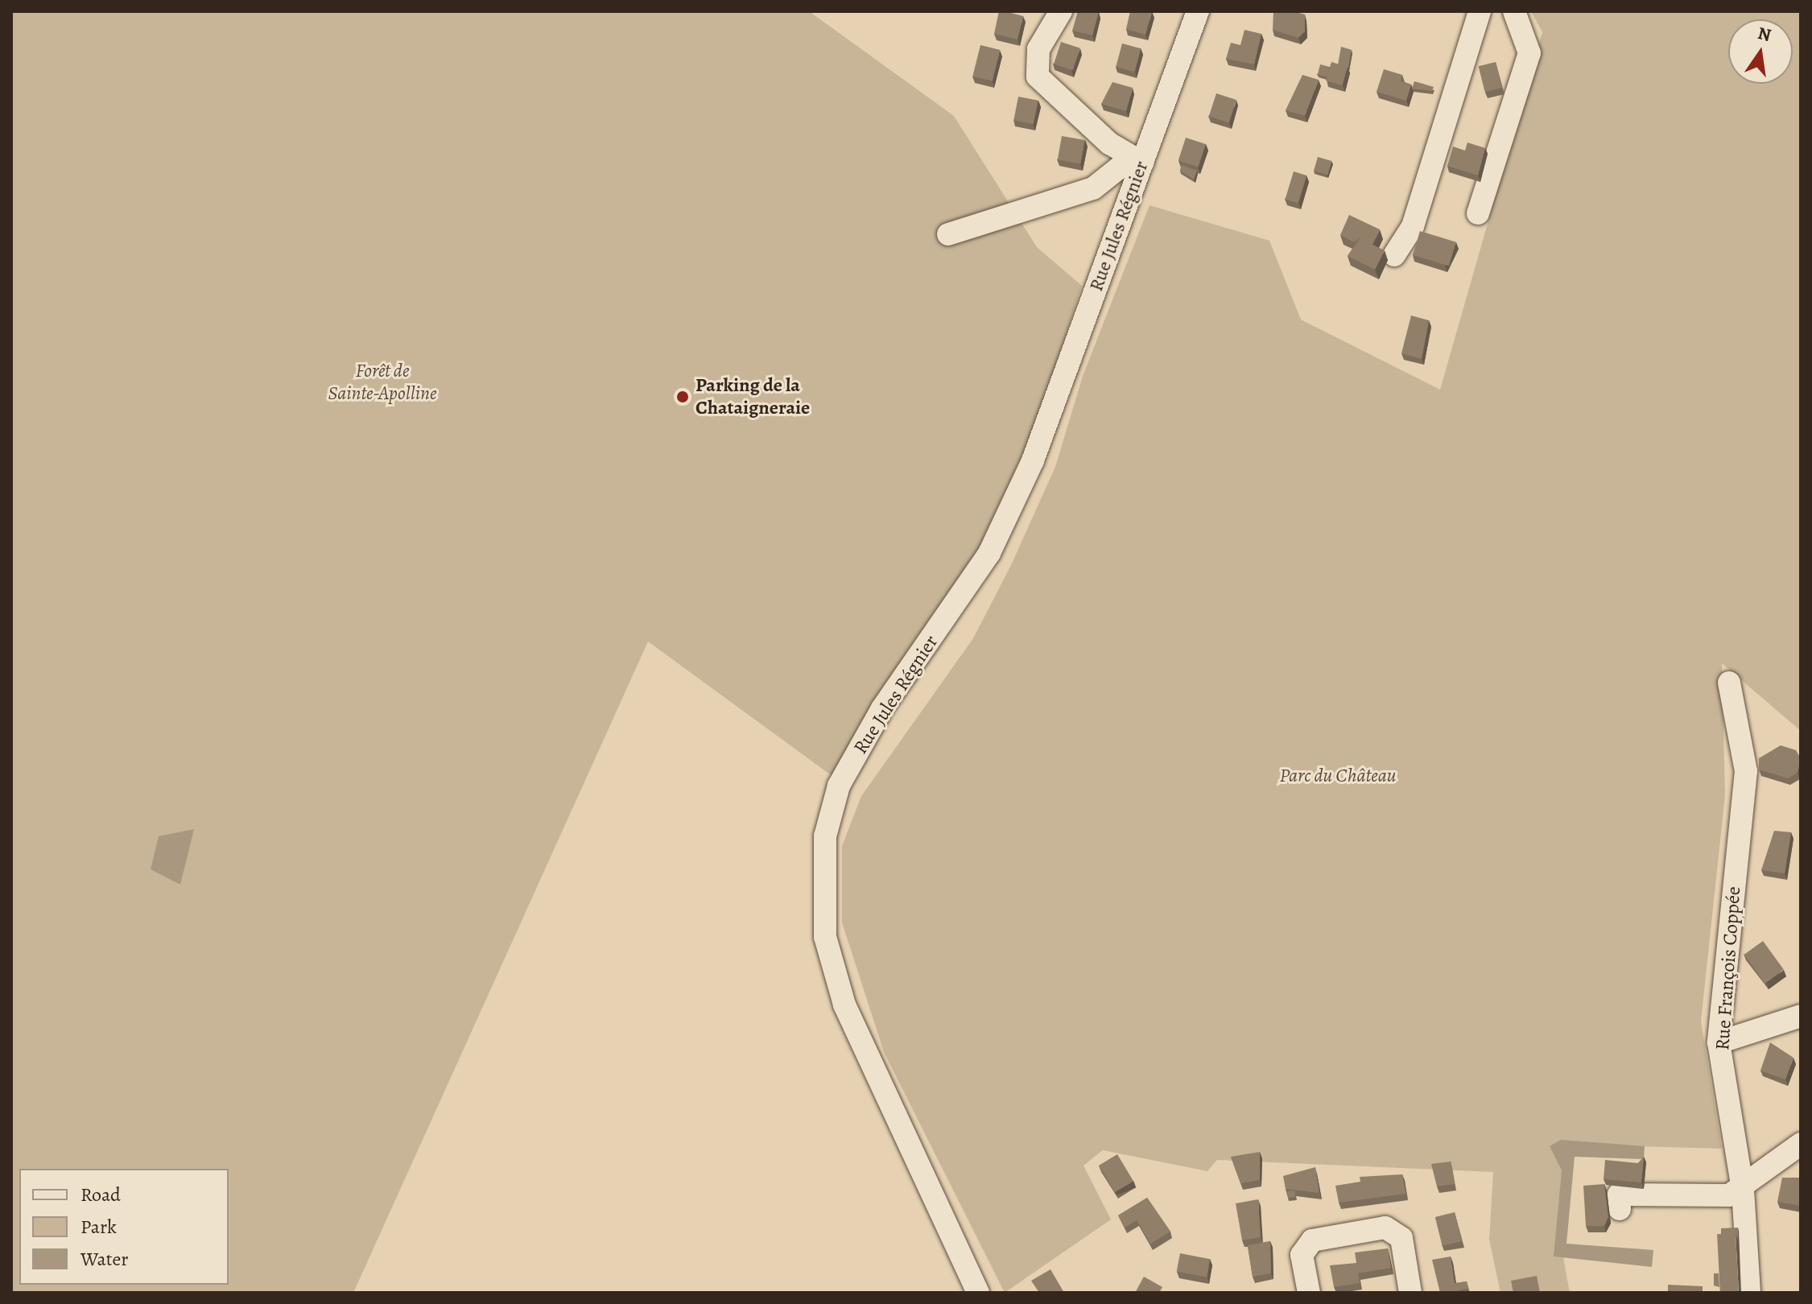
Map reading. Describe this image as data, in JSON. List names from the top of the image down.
{
  "streets": {
    "street": ["Rue Jules Régnier", "Rue François Coppée"]
  },
  "parks": ["Forêt de Sainte-Apolline", "Parc du Château"],
  "places": ["Parking de la Chataigneraie"],
  "legend": ["Road", "Park", "Water"],
  "north": "top"
}
